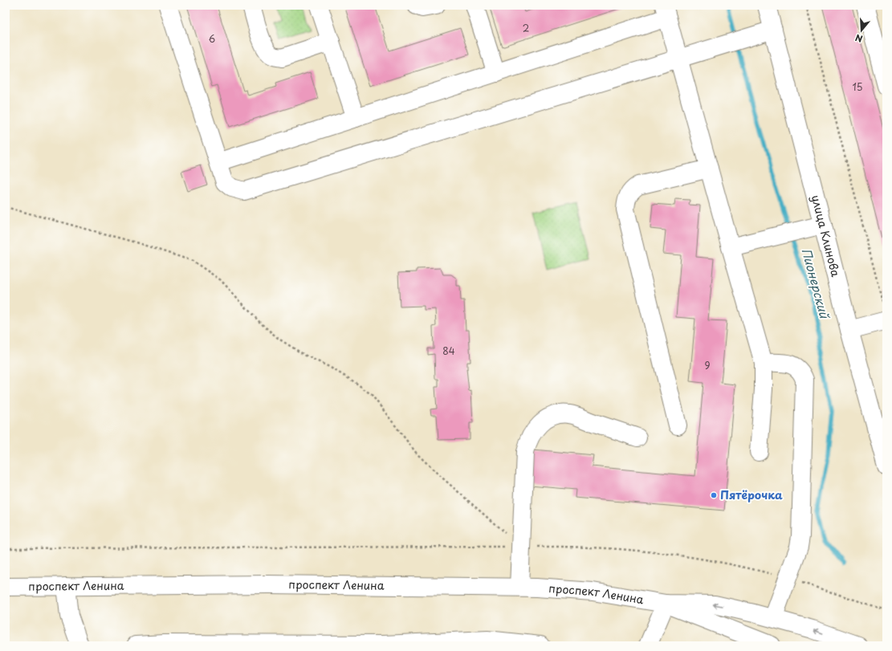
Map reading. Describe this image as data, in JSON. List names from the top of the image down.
{
  "streets": {
    "main road": ["улица Клинова", "проспект Ленина"]
  },
  "water": ["Пионерский"],
  "places": ["Пятёрочка"],
  "house_numbers": [
    "2",
    "6",
    "15",
    "84",
    "9"
  ],
  "north": "bottom"
}
